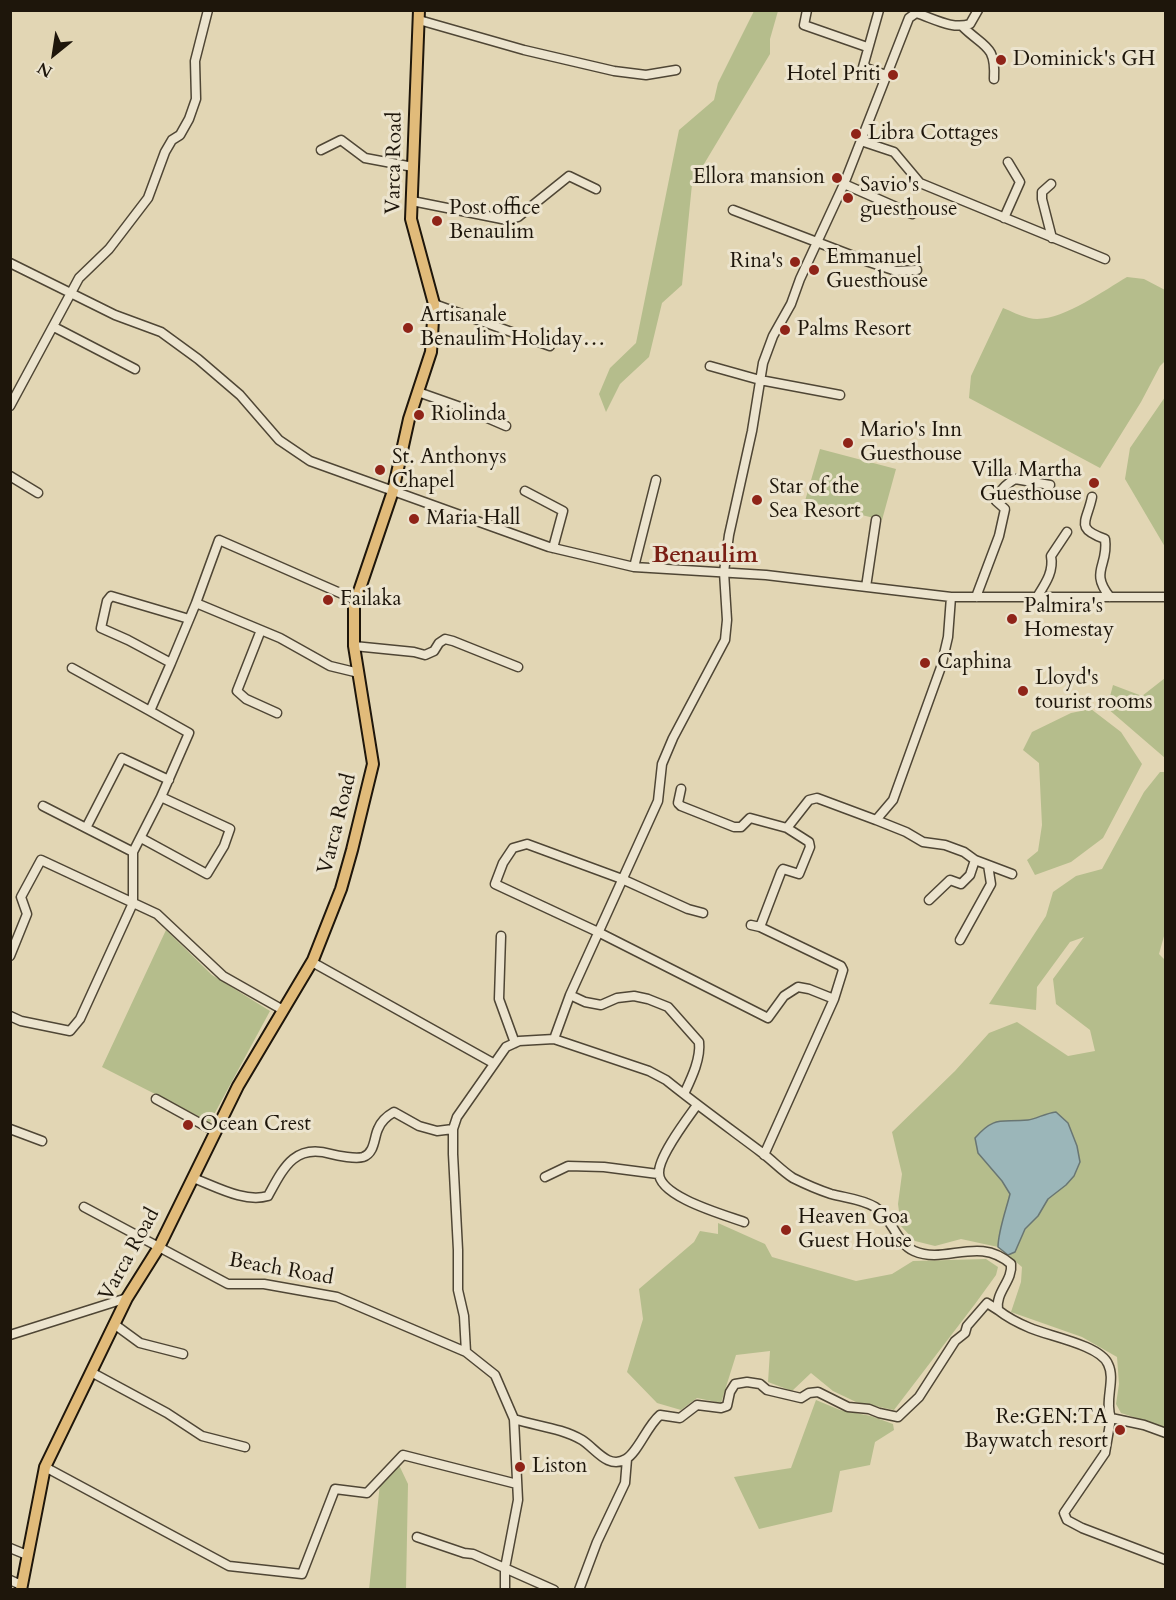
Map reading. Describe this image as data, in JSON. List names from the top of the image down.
{
  "streets": {
    "main road": ["Varca Road"],
    "street": ["Beach Road"]
  },
  "crossings": [
    ["Varca Road", "Beach Road"]
  ],
  "districts": ["Benaulim"],
  "places": [
    "Dominick's GH",
    "Hotel Priti",
    "Libra Cottages",
    "Ellora mansion",
    "Savio's guesthouse",
    "Post office Benaulim",
    "Rina's",
    "Emmanuel Guesthouse",
    "Artisanale Benaulim Holiday…",
    "Palms Resort",
    "Riolinda",
    "Mario's Inn Guesthouse",
    "St. Anthonys Chapel",
    "Villa Martha Guesthouse",
    "Star of the Sea Resort",
    "Maria Hall",
    "Failaka",
    "Palmira's Homestay",
    "Caphina",
    "Lloyd's tourist rooms",
    "Ocean Crest",
    "Heaven Goa Guest House",
    "Re:GEN:TA Baywatch resort",
    "Liston"
  ],
  "north": "bottom left"
}
